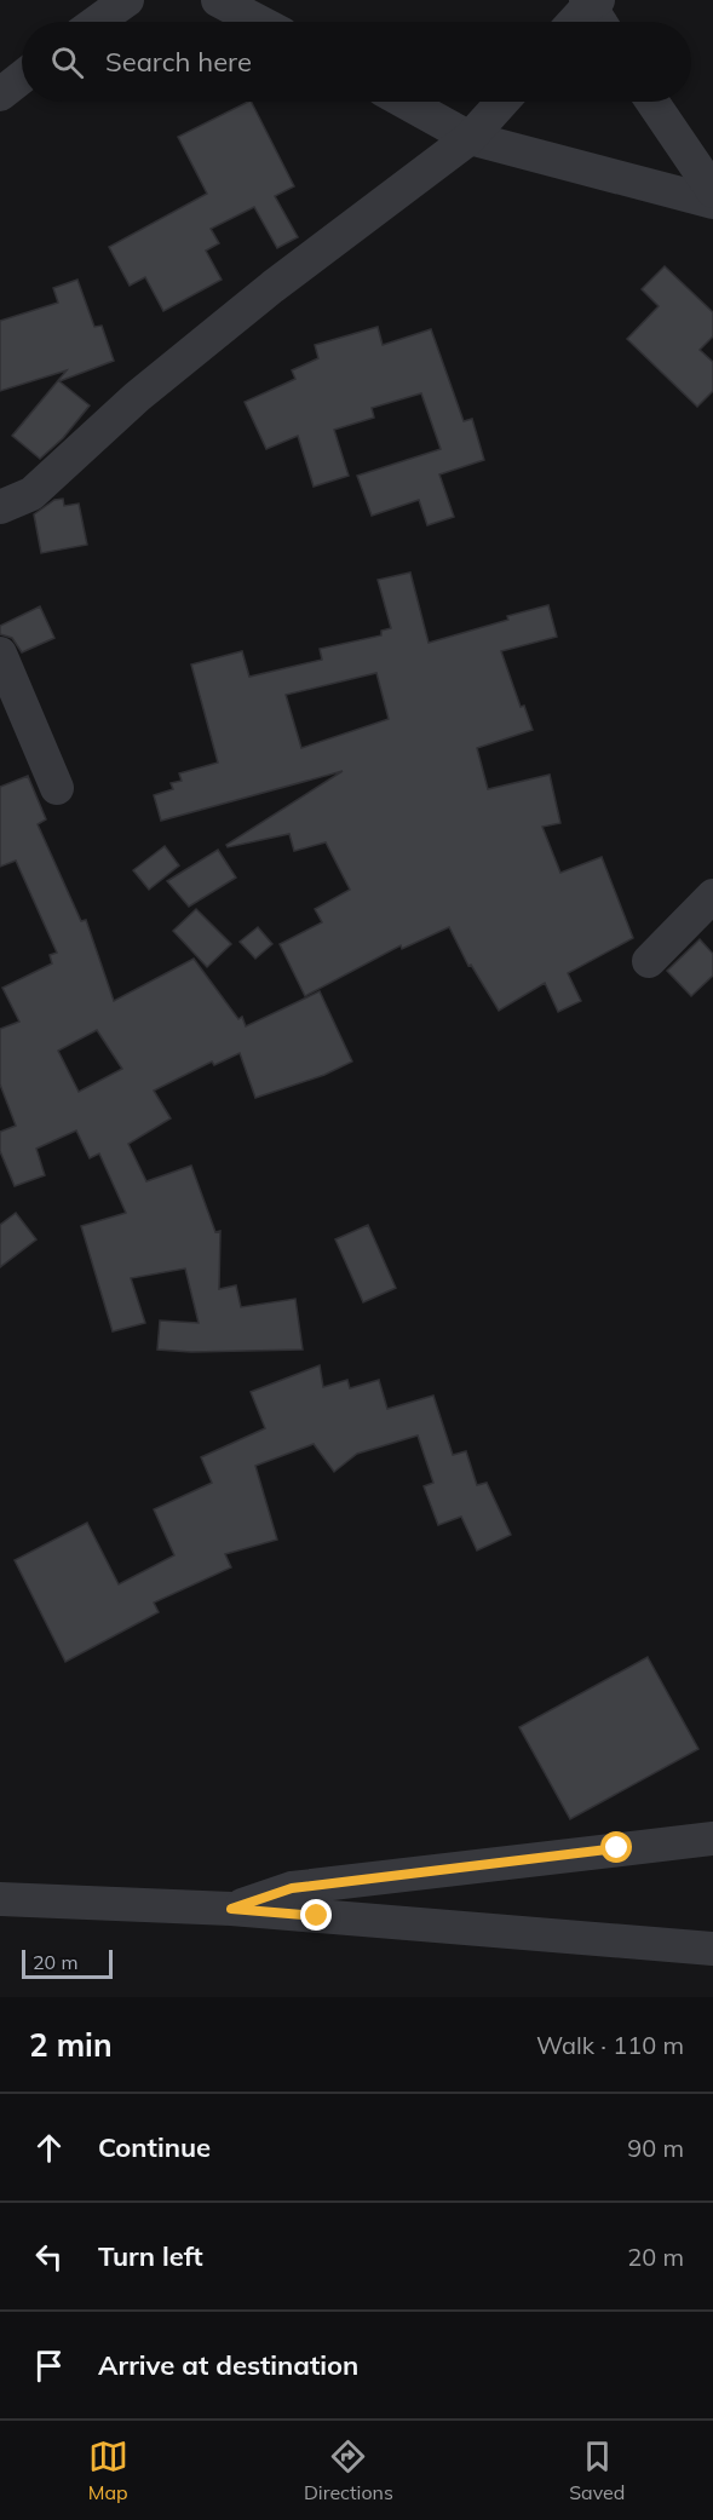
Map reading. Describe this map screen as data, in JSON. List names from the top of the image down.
{
  "scale_bar": "20 m",
  "page": {
    "search": "Search here",
    "scale": "20 m",
    "heading": ["2 min", "Walk · 110 m"],
    "list": [
      ["Continue", "90 m"],
      ["Turn left", "20 m"],
      "Arrive at destination"
    ],
    "nav": ["Map", "Directions", "Saved"]
  }
}
